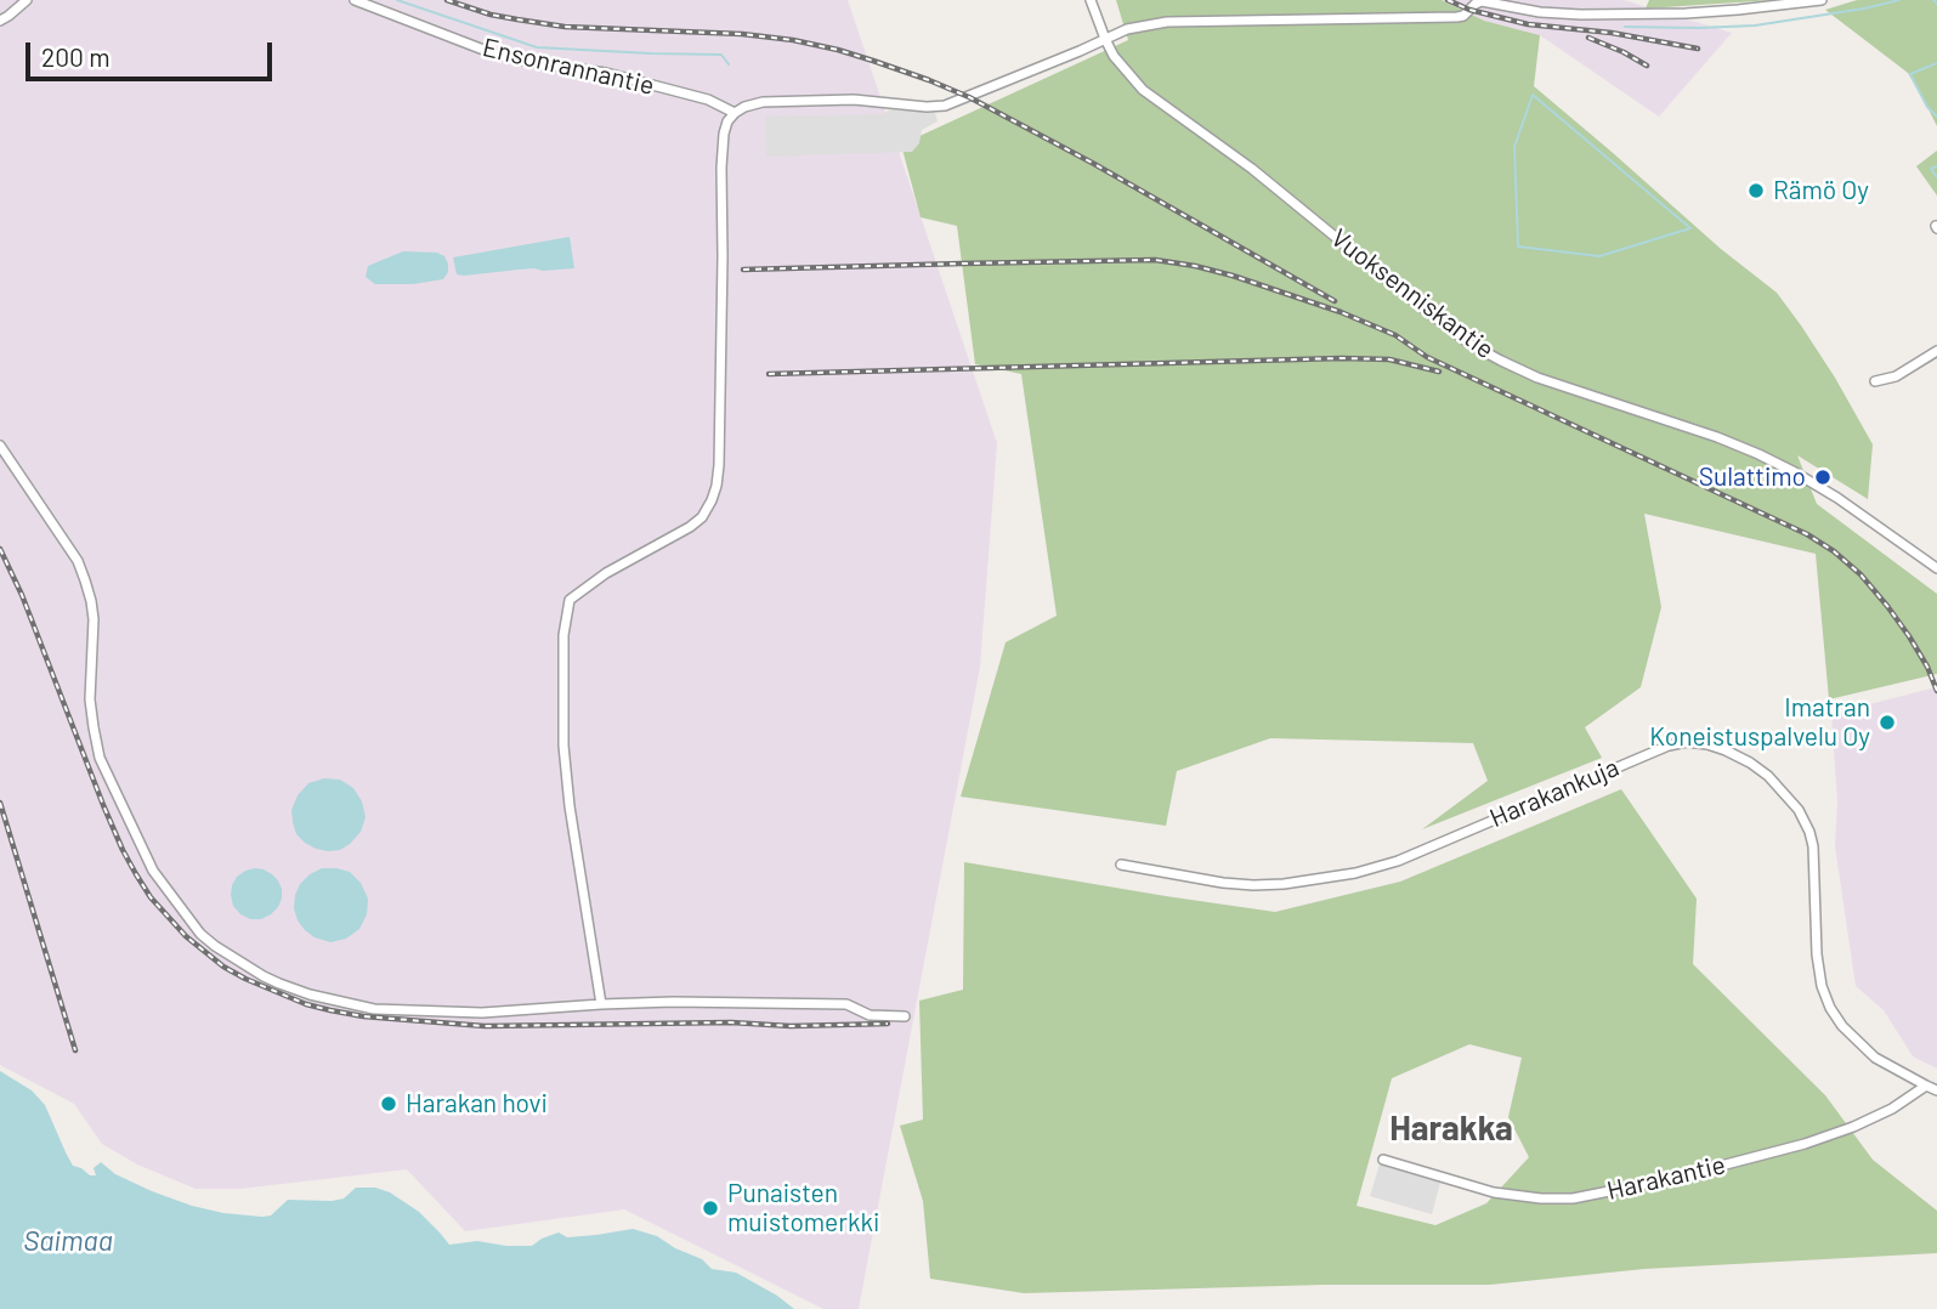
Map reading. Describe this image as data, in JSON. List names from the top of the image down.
{
  "streets": {
    "street": [
      "Ensonrannantie",
      "Vuoksenniskantie",
      "Harakankuja",
      "Harakantie"
    ]
  },
  "crossings": [
    ["Harakankuja", "Harakantie"]
  ],
  "districts": ["Harakka"],
  "water": ["Saimaa"],
  "places": [
    "Rämö Oy",
    "Sulattimo",
    "Imatran Koneistuspalvelu Oy",
    "Harakan hovi",
    "Punaisten muistomerkki"
  ],
  "scale_bar": "200 m"
}
